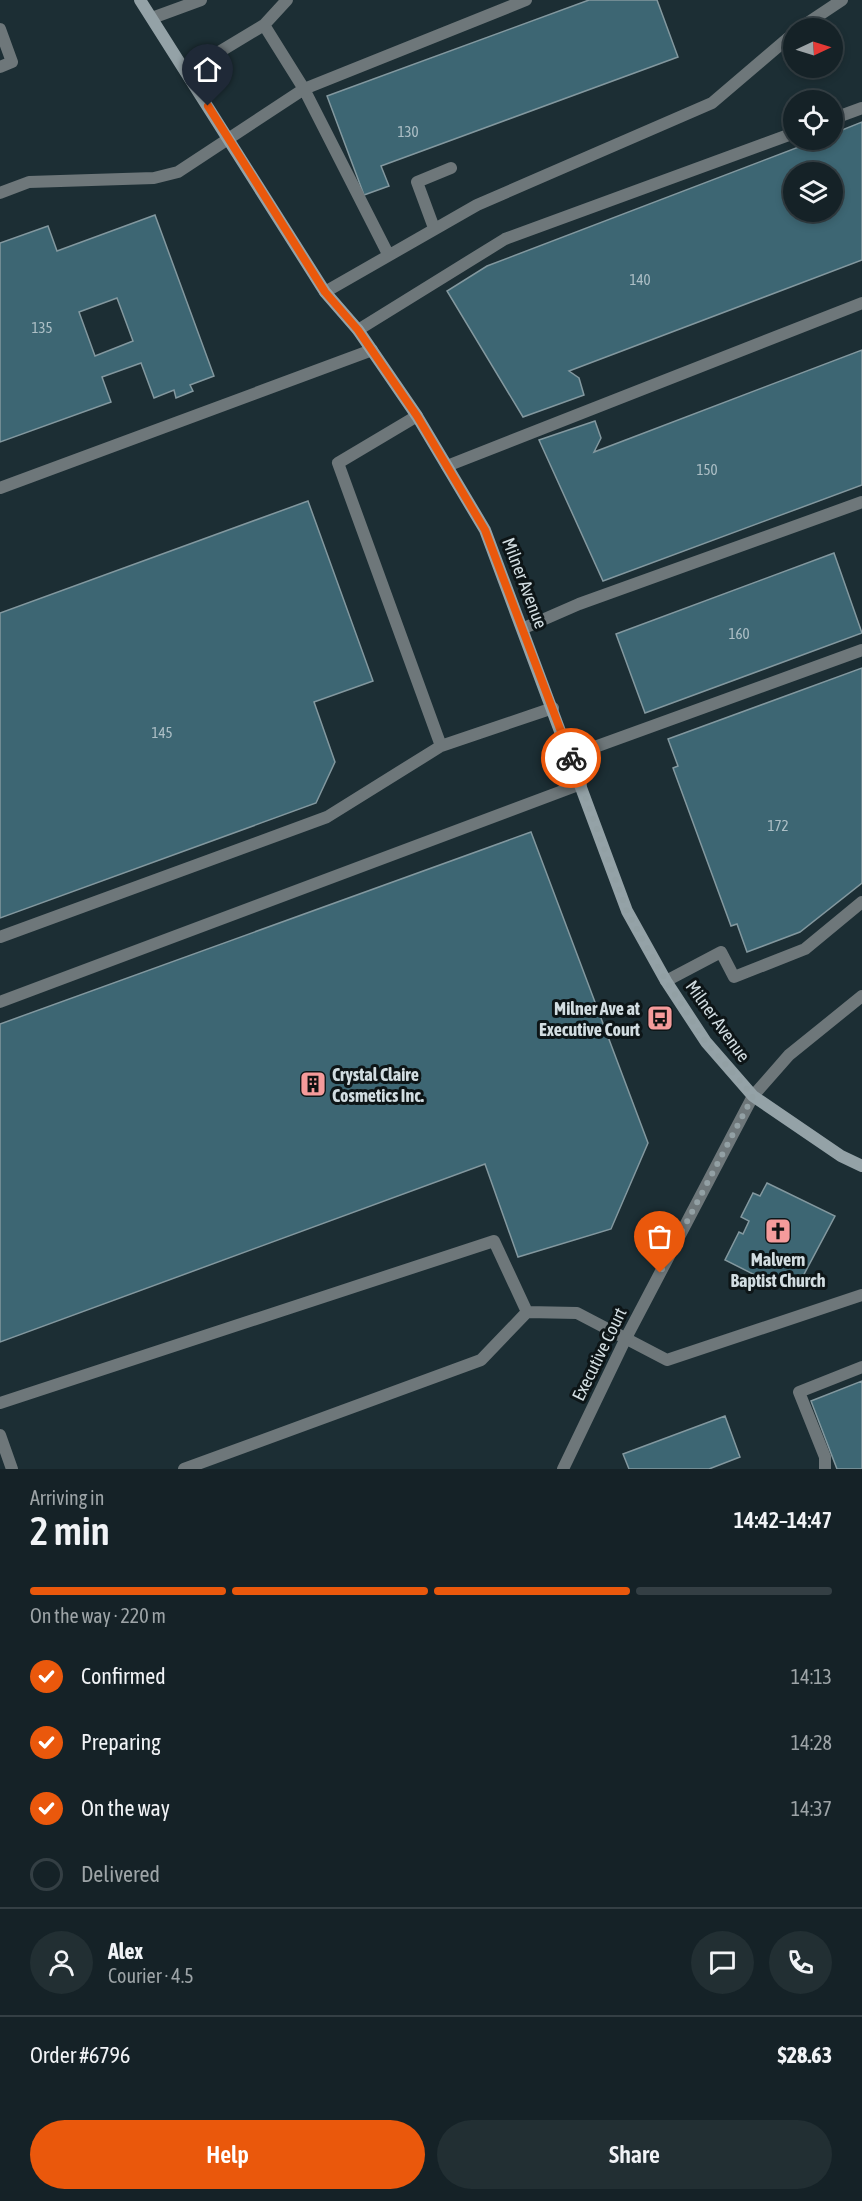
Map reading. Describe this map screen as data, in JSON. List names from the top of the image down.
{
  "streets": {
    "main road": ["Milner Avenue"],
    "street": ["Executive Court"]
  },
  "crossings": [
    ["Milner Avenue", "Executive Court"]
  ],
  "places": {
    "bus stop": ["Milner Ave at Executive Court"],
    "building": ["Crystal Claire Cosmetics Inc."],
    "church": ["Malvern Baptist Church"]
  },
  "house_numbers": [
    "130",
    "140",
    "135",
    "150",
    "160",
    "145",
    "172"
  ],
  "north": "right",
  "page": {
    "heading": ["2 min", "Arriving in", "14:42–14:47"],
    "panel": [
      "Alex",
      "Courier · 4.5",
      "Order #6796",
      "$28.63"
    ],
    "bar": "On the way · 220 m",
    "list": [
      ["Confirmed", "14:13"],
      ["Preparing", "14:28"],
      ["On the way", "14:37"],
      "Delivered"
    ],
    "buttons": ["Help", "Share"]
  }
}
